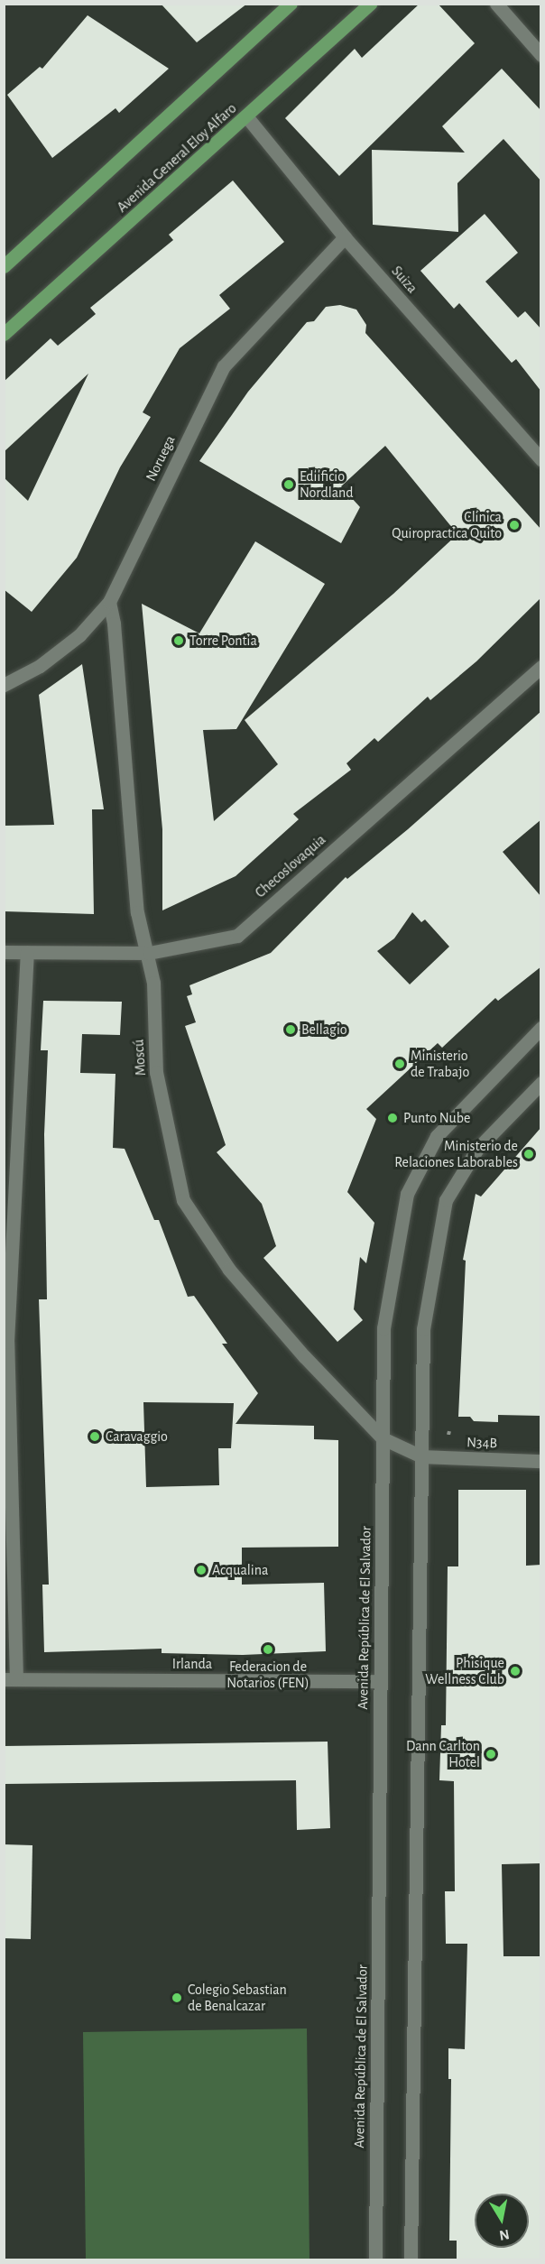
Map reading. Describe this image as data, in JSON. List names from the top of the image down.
{
  "streets": {
    "main road": ["Avenida General Eloy Alfaro"],
    "street": [
      "Suiza",
      "Noruega",
      "Checoslovaquia",
      "Moscú",
      "N34B",
      "Avenida República de El Salvador",
      "Irlanda"
    ]
  },
  "crossings": [
    ["Avenida General Eloy Alfaro", "Suiza"],
    ["Suiza", "Noruega"],
    ["Noruega", "Moscú"],
    ["Checoslovaquia", "Moscú"],
    ["Moscú", "Avenida República de El Salvador"],
    ["Avenida República de El Salvador", "Irlanda"]
  ],
  "places": [
    "Ediificio Nordland",
    "Clinica Quiropractica Quito",
    "Torre Pontia",
    "Bellagio",
    "Ministerio de Trabajo",
    "Punto Nube",
    "Ministerio de Relaciones Laborables",
    "Caravaggio",
    "Acqualina",
    "Federacion de Notarios (FEN)",
    "Phisique Wellness Club",
    "Dann Carlton Hotel",
    "Colegio Sebastian de Benalcazar"
  ],
  "north": "bottom"
}
